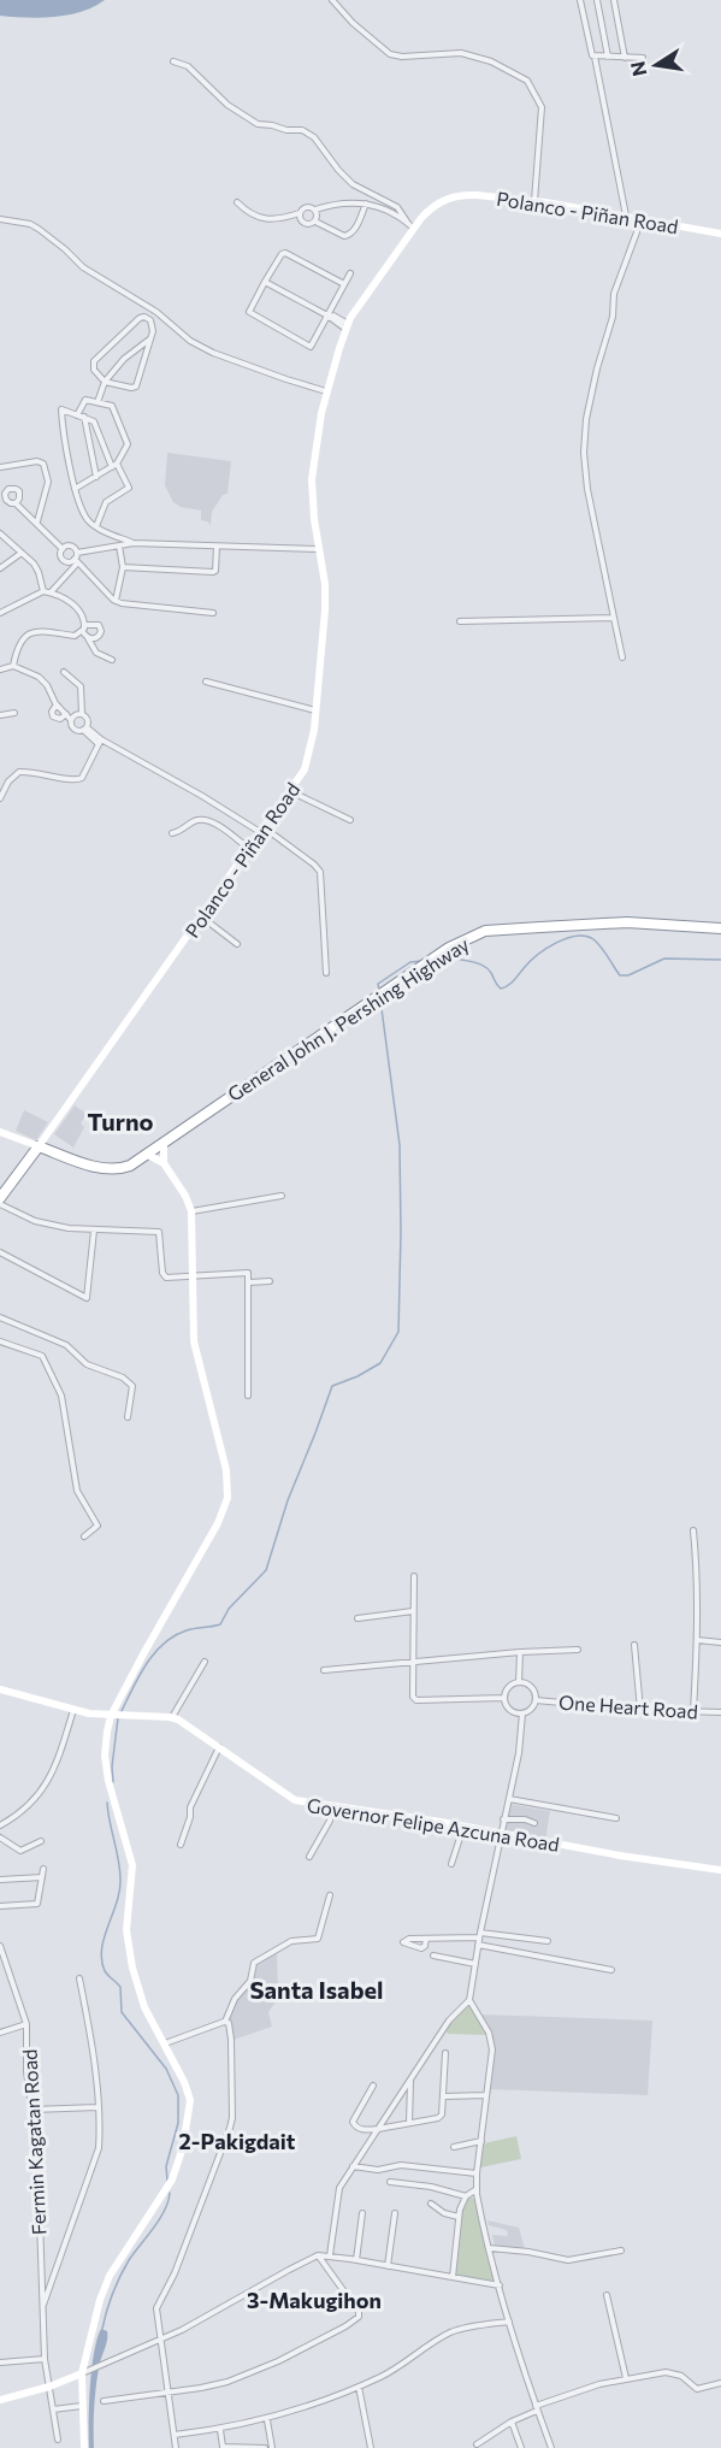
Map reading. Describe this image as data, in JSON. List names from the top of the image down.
{
  "streets": {
    "highway": ["General John J. Pershing Highway"],
    "main road": ["Polanco - Piñan Road", "Governor Felipe Azcuna Road"],
    "street": ["One Heart Road", "Fermin Kagatan Road"]
  },
  "crossings": [
    ["Polanco - Piñan Road", "General John J. Pershing Highway"]
  ],
  "districts": [
    "Turno",
    "Santa Isabel",
    "2-Pakigdait",
    "3-Makugihon"
  ],
  "north": "left"
}
